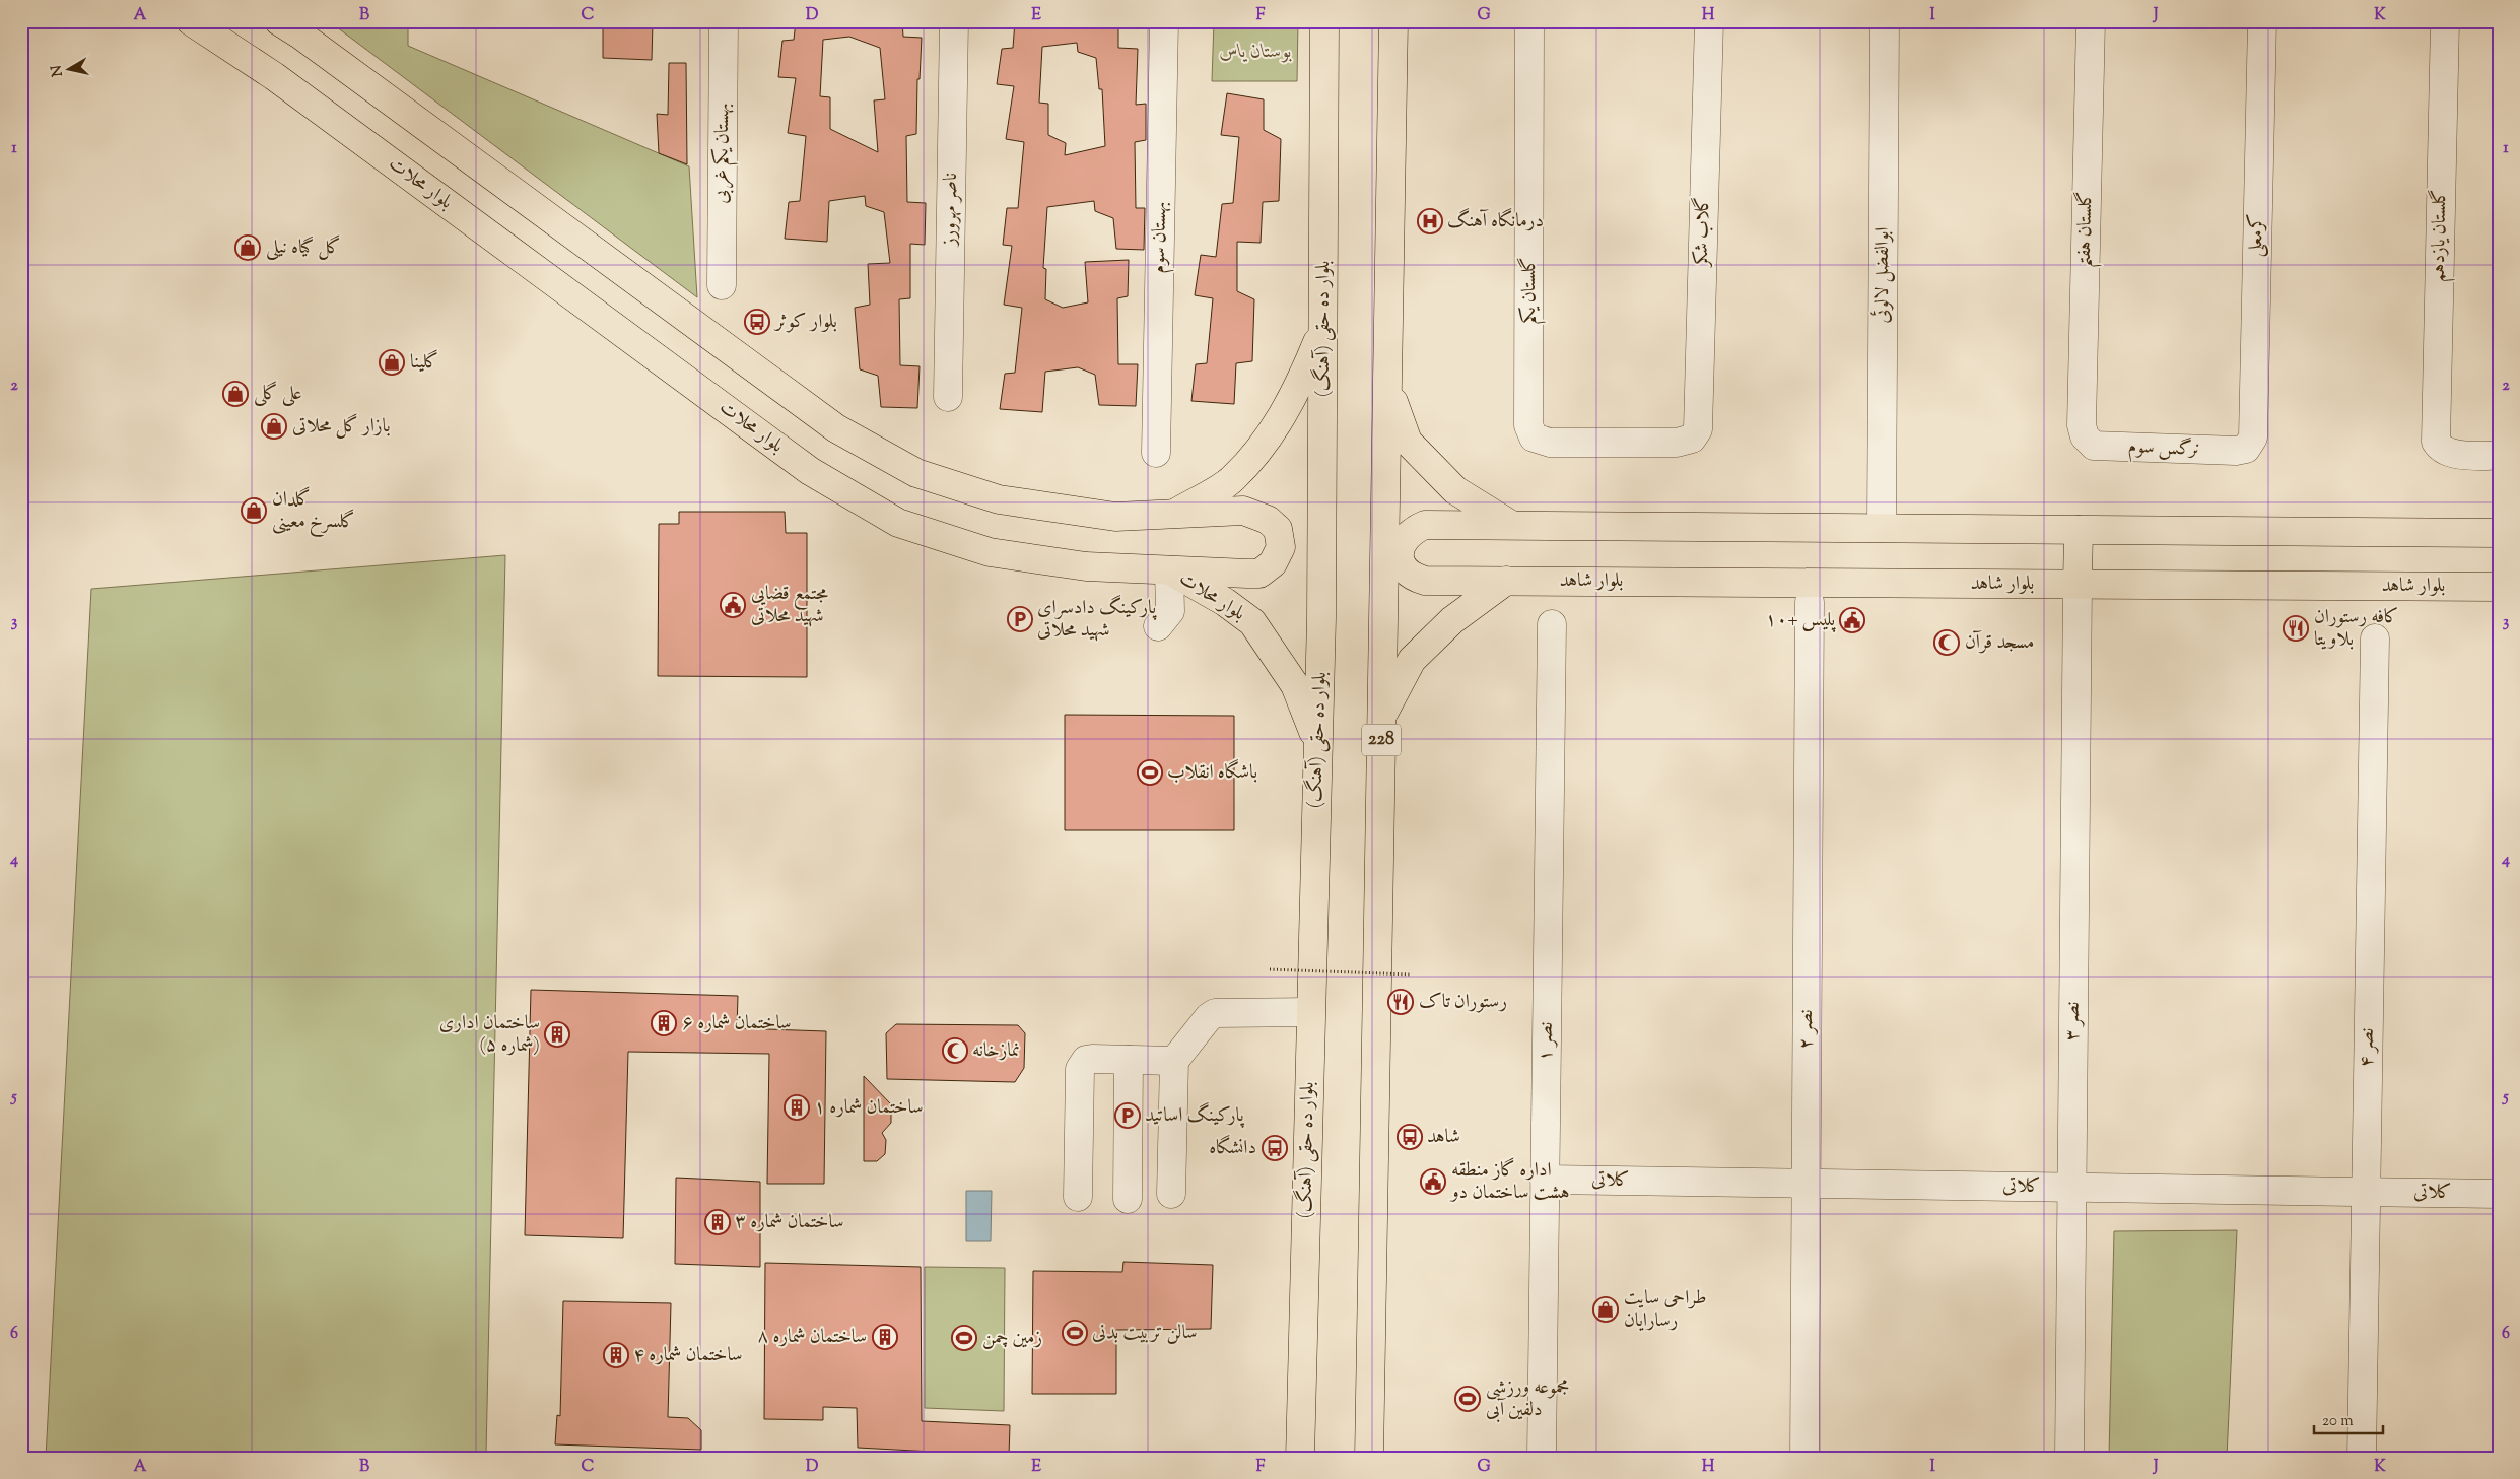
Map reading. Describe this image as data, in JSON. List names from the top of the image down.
{
  "streets": {
    "main road": [
      "بلوار محلات",
      "بلوار ده حقی (آهنگ)",
      "بلوار شاهد",
      "228"
    ],
    "street": [
      "بهستان یکم غربی",
      "ناصر مهرورز",
      "گلستان هفتم",
      "گلاب شکر",
      "کرمعلی",
      "گلستان یازدهم",
      "بهستان سوم",
      "ابوالفضل لالوئی",
      "گلستان یکم",
      "نرگس سوم",
      "نصر ۳",
      "نصر ۲",
      "نصر ۱",
      "نصر ۴",
      "کلاتی"
    ]
  },
  "crossings": [
    ["بلوار محلات", "بلوار ده حقی (آهنگ)"],
    ["گلستان هفتم", "نرگس سوم"],
    ["گلاب شکر", "گلستان یکم"],
    ["کرمعلی", "نرگس سوم"],
    ["بلوار شاهد", "نصر ۳"],
    ["نصر ۳", "کلاتی"],
    ["نصر ۲", "کلاتی"],
    ["نصر ۱", "کلاتی"],
    ["نصر ۴", "کلاتی"]
  ],
  "parks": ["بوستان یاس"],
  "places": {
    "hospital": ["درمانگاه آهنگ"],
    "shop": [
      "گل گیاه نیلی",
      "گلينا",
      "علی گلی",
      "بازار گل محلاتی",
      "گلدان گلسرخ معینی",
      "طراحی سایت رسارایان"
    ],
    "bus stop": ["بلوار کوثر", "شاهد", "دانشگاه"],
    "public building": ["مجتمع قضایی شهید محلاتی", "پلیس +۱۰", "اداره گاز منطقه هشت ساختمان دو"],
    "parking": ["پارکینگ دادسرای شهید محلاتی", "پارکینگ اساتید"],
    "restaurant": ["کافه رستوران بلاویتا", "رستوران تاک"],
    "mosque": ["مسجد قرآن", "نمازخانه"],
    "sports": [
      "باشگاه انقلاب",
      "سالن تربیت بدنی",
      "زمین چمن",
      "مجموعه ورزشی دلفین آبی"
    ],
    "building": [
      "ساختمان شماره ۶",
      "ساختمان اداری (شماره ۵)",
      "ساختمان شماره ۱",
      "ساختمان شماره ۳",
      "ساختمان شماره ۸",
      "ساختمان شماره ۴"
    ]
  },
  "scale_bar": "20 m",
  "north": "left",
  "grid": {
    "columns": [
      "A",
      "B",
      "C",
      "D",
      "E",
      "F",
      "G",
      "H",
      "I",
      "J",
      "K"
    ],
    "rows": [
      "1",
      "2",
      "3",
      "4",
      "5",
      "6"
    ]
  }
}
